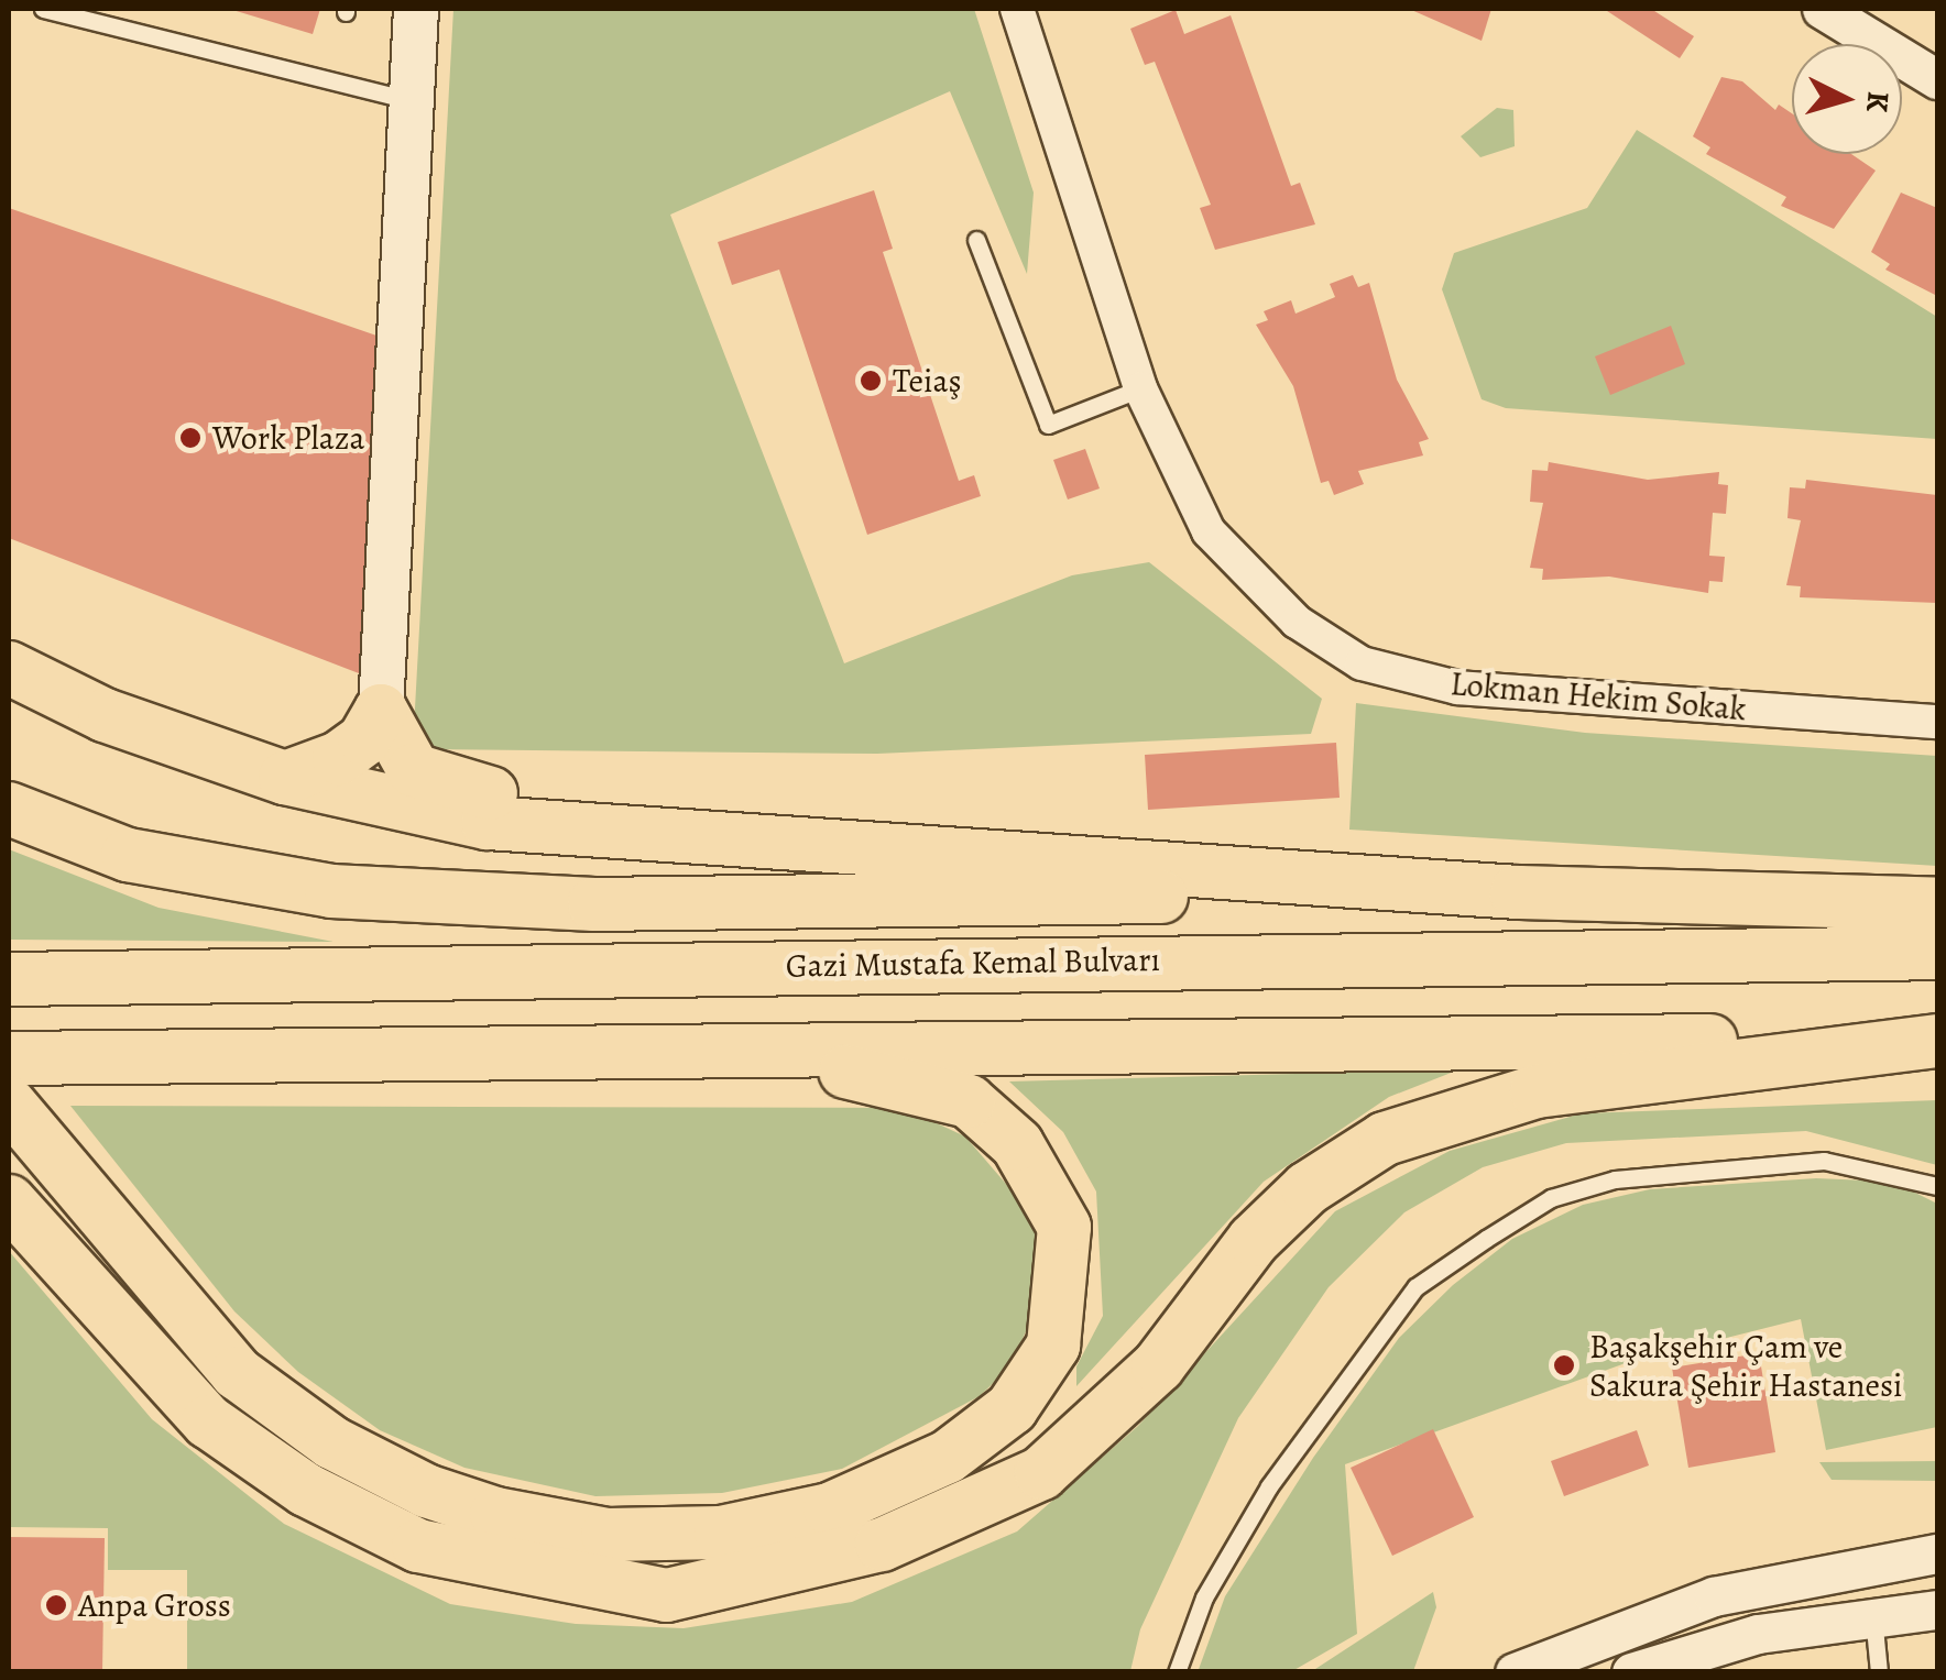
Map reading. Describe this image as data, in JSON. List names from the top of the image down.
{
  "streets": {
    "highway": ["Gazi Mustafa Kemal Bulvarı"],
    "street": ["Lokman Hekim Sokak"]
  },
  "places": [
    "Teiaş",
    "Work Plaza",
    "Başakşehir Çam ve Sakura Şehir Hastanesi",
    "Anpa Gross"
  ],
  "north": "right"
}
